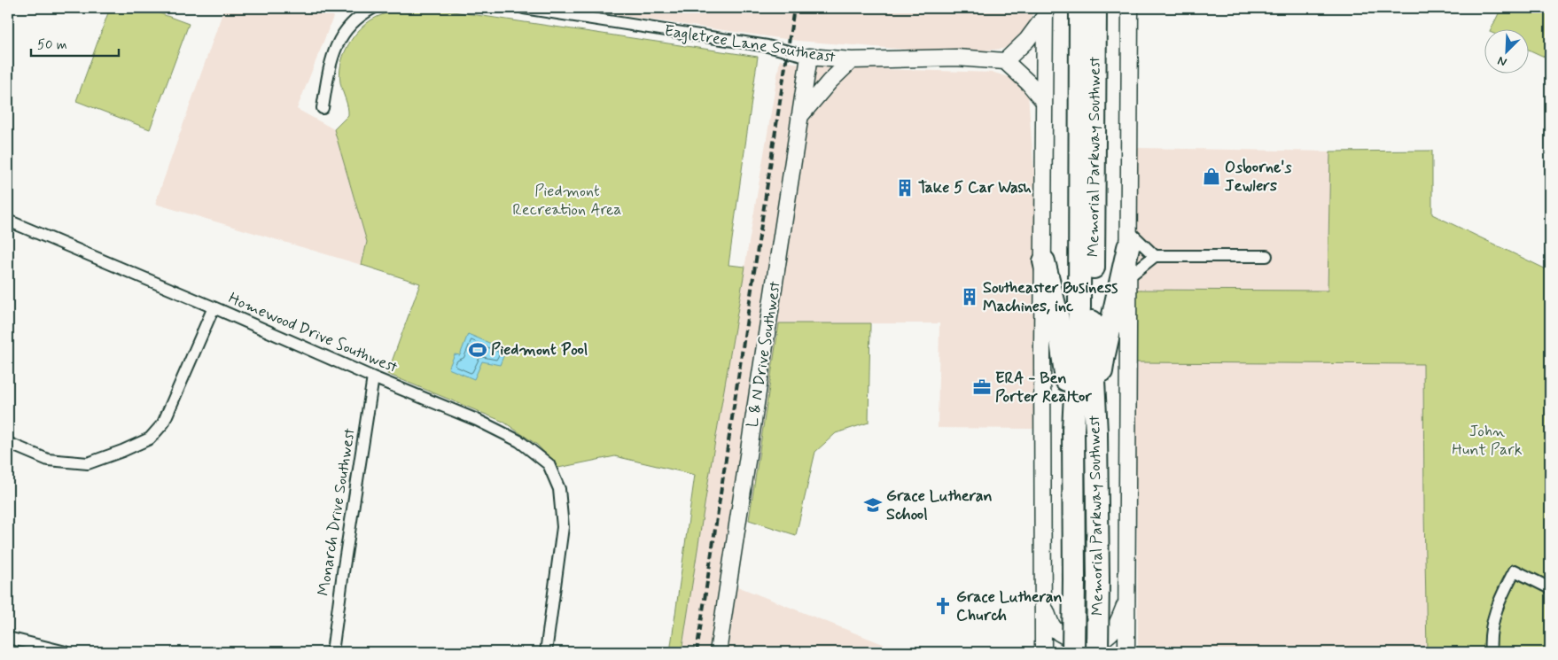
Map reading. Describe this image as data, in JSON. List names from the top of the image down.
{
  "streets": {
    "highway": ["Memorial Parkway Southwest"],
    "main road": ["Eagletree Lane Southeast", "L & N Drive Southwest"],
    "street": ["Homewood Drive Southwest", "Monarch Drive Southwest"]
  },
  "crossings": [
    ["Eagletree Lane Southeast", "L & N Drive Southwest"],
    ["Homewood Drive Southwest", "Monarch Drive Southwest"]
  ],
  "parks": ["Piedmont Recreation Area", "John Hunt Park"],
  "places": {
    "shop": ["Osborne's Jewlers"],
    "building": ["Take 5 Car Wash", "Southeaster Business Machines, inc"],
    "sports": ["Piedmont Pool"],
    "office": ["ERA - Ben Porter Realtor"],
    "school or university": ["Grace Lutheran School"],
    "church": ["Grace Lutheran Church"]
  },
  "scale_bar": "50 m",
  "north": "bottom left"
}
